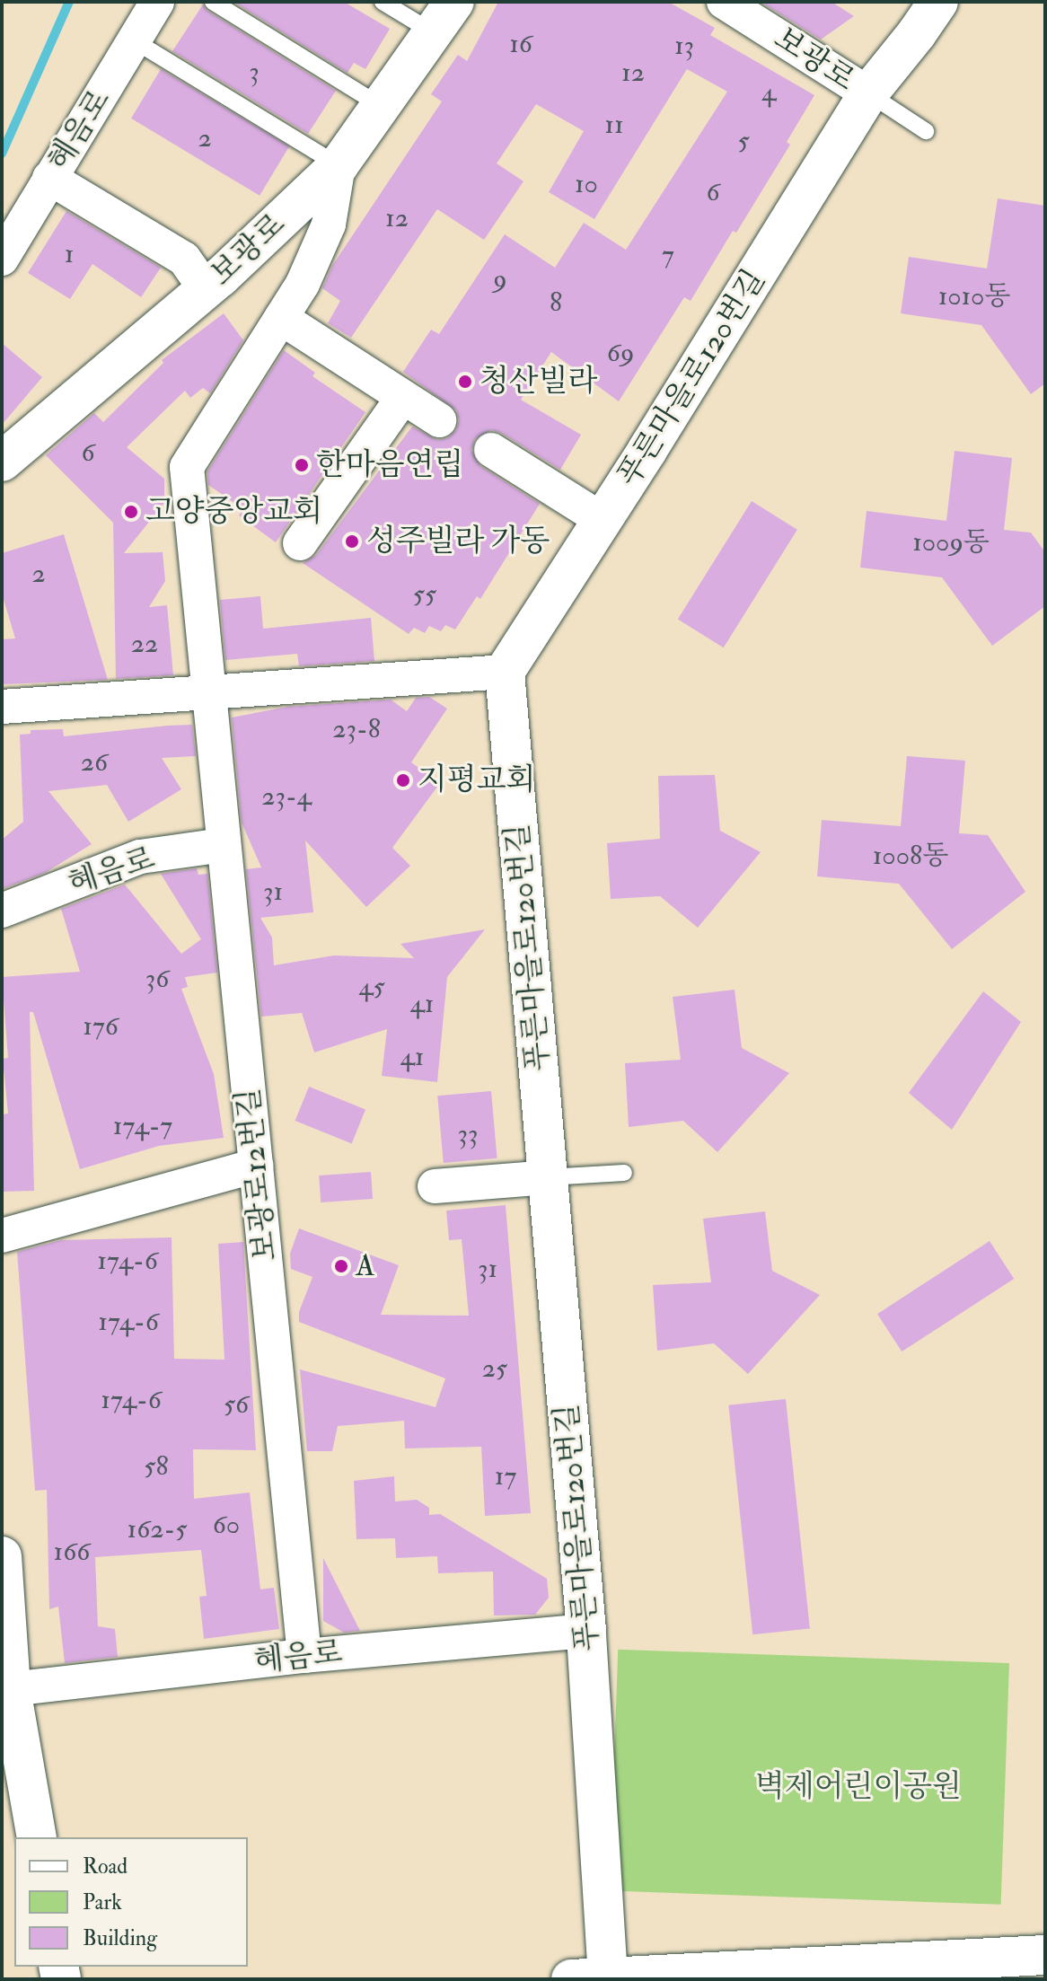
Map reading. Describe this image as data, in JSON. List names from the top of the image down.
{
  "streets": {
    "street": [
      "보광로",
      "혜음로",
      "푸른마을로120번길",
      "보광로12번길"
    ]
  },
  "crossings": [
    ["보광로", "푸른마을로120번길"],
    ["보광로", "보광로12번길"],
    ["혜음로", "푸른마을로120번길"],
    ["혜음로", "보광로12번길"]
  ],
  "parks": ["벽제어린이공원"],
  "places": [
    "청산빌라",
    "한마음연립",
    "고양중앙교회",
    "성주빌라 가동",
    "지평교회",
    "A"
  ],
  "house_numbers": [
    "16",
    "13",
    "3",
    "12",
    "4",
    "11",
    "2",
    "5",
    "10",
    "6",
    "12",
    "1",
    "7",
    "9",
    "1010동",
    "8",
    "69",
    "6",
    "1009동",
    "2",
    "55",
    "22",
    "23-8",
    "26",
    "23-4",
    "1008동",
    "31",
    "36",
    "45",
    "41",
    "176",
    "41",
    "174-7",
    "33",
    "174-6",
    "31",
    "174-6",
    "25",
    "174-6",
    "56",
    "58",
    "17",
    "60",
    "162-5",
    "166"
  ],
  "legend": ["Road", "Park", "Building"]
}
